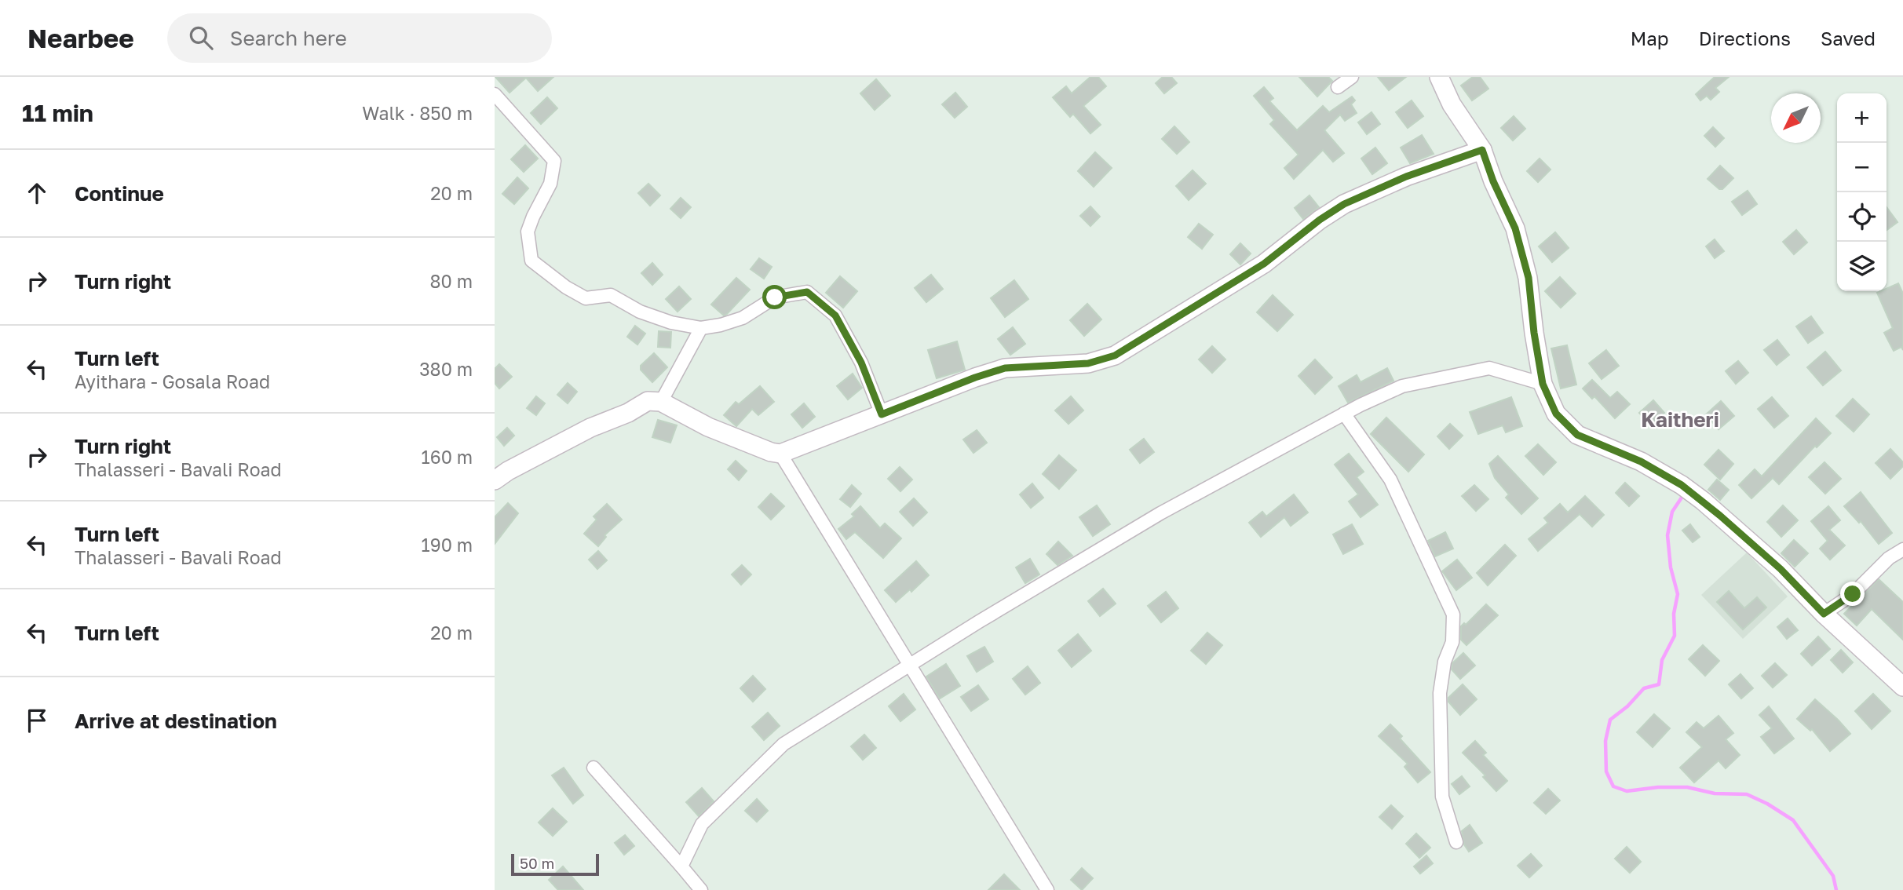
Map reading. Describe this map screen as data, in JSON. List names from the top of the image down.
{
  "districts": ["Kaitheri"],
  "scale_bar": "50 m",
  "north": "bottom left",
  "page": {
    "header": "Nearbee",
    "search": "Search here",
    "nav": ["Map", "Directions", "Saved"],
    "heading": ["11 min", "Walk · 850 m"],
    "map_buttons": ["+", "−"],
    "list": [
      ["Continue", "20 m"],
      ["Turn right", "80 m"],
      ["Turn left", "Ayithara - Gosala Road", "380 m"],
      ["Turn right", "Thalasseri - Bavali Road", "160 m"],
      ["Turn left", "Thalasseri - Bavali Road", "190 m"],
      ["Turn left", "20 m"],
      "Arrive at destination"
    ],
    "scale": "50 m"
  }
}
